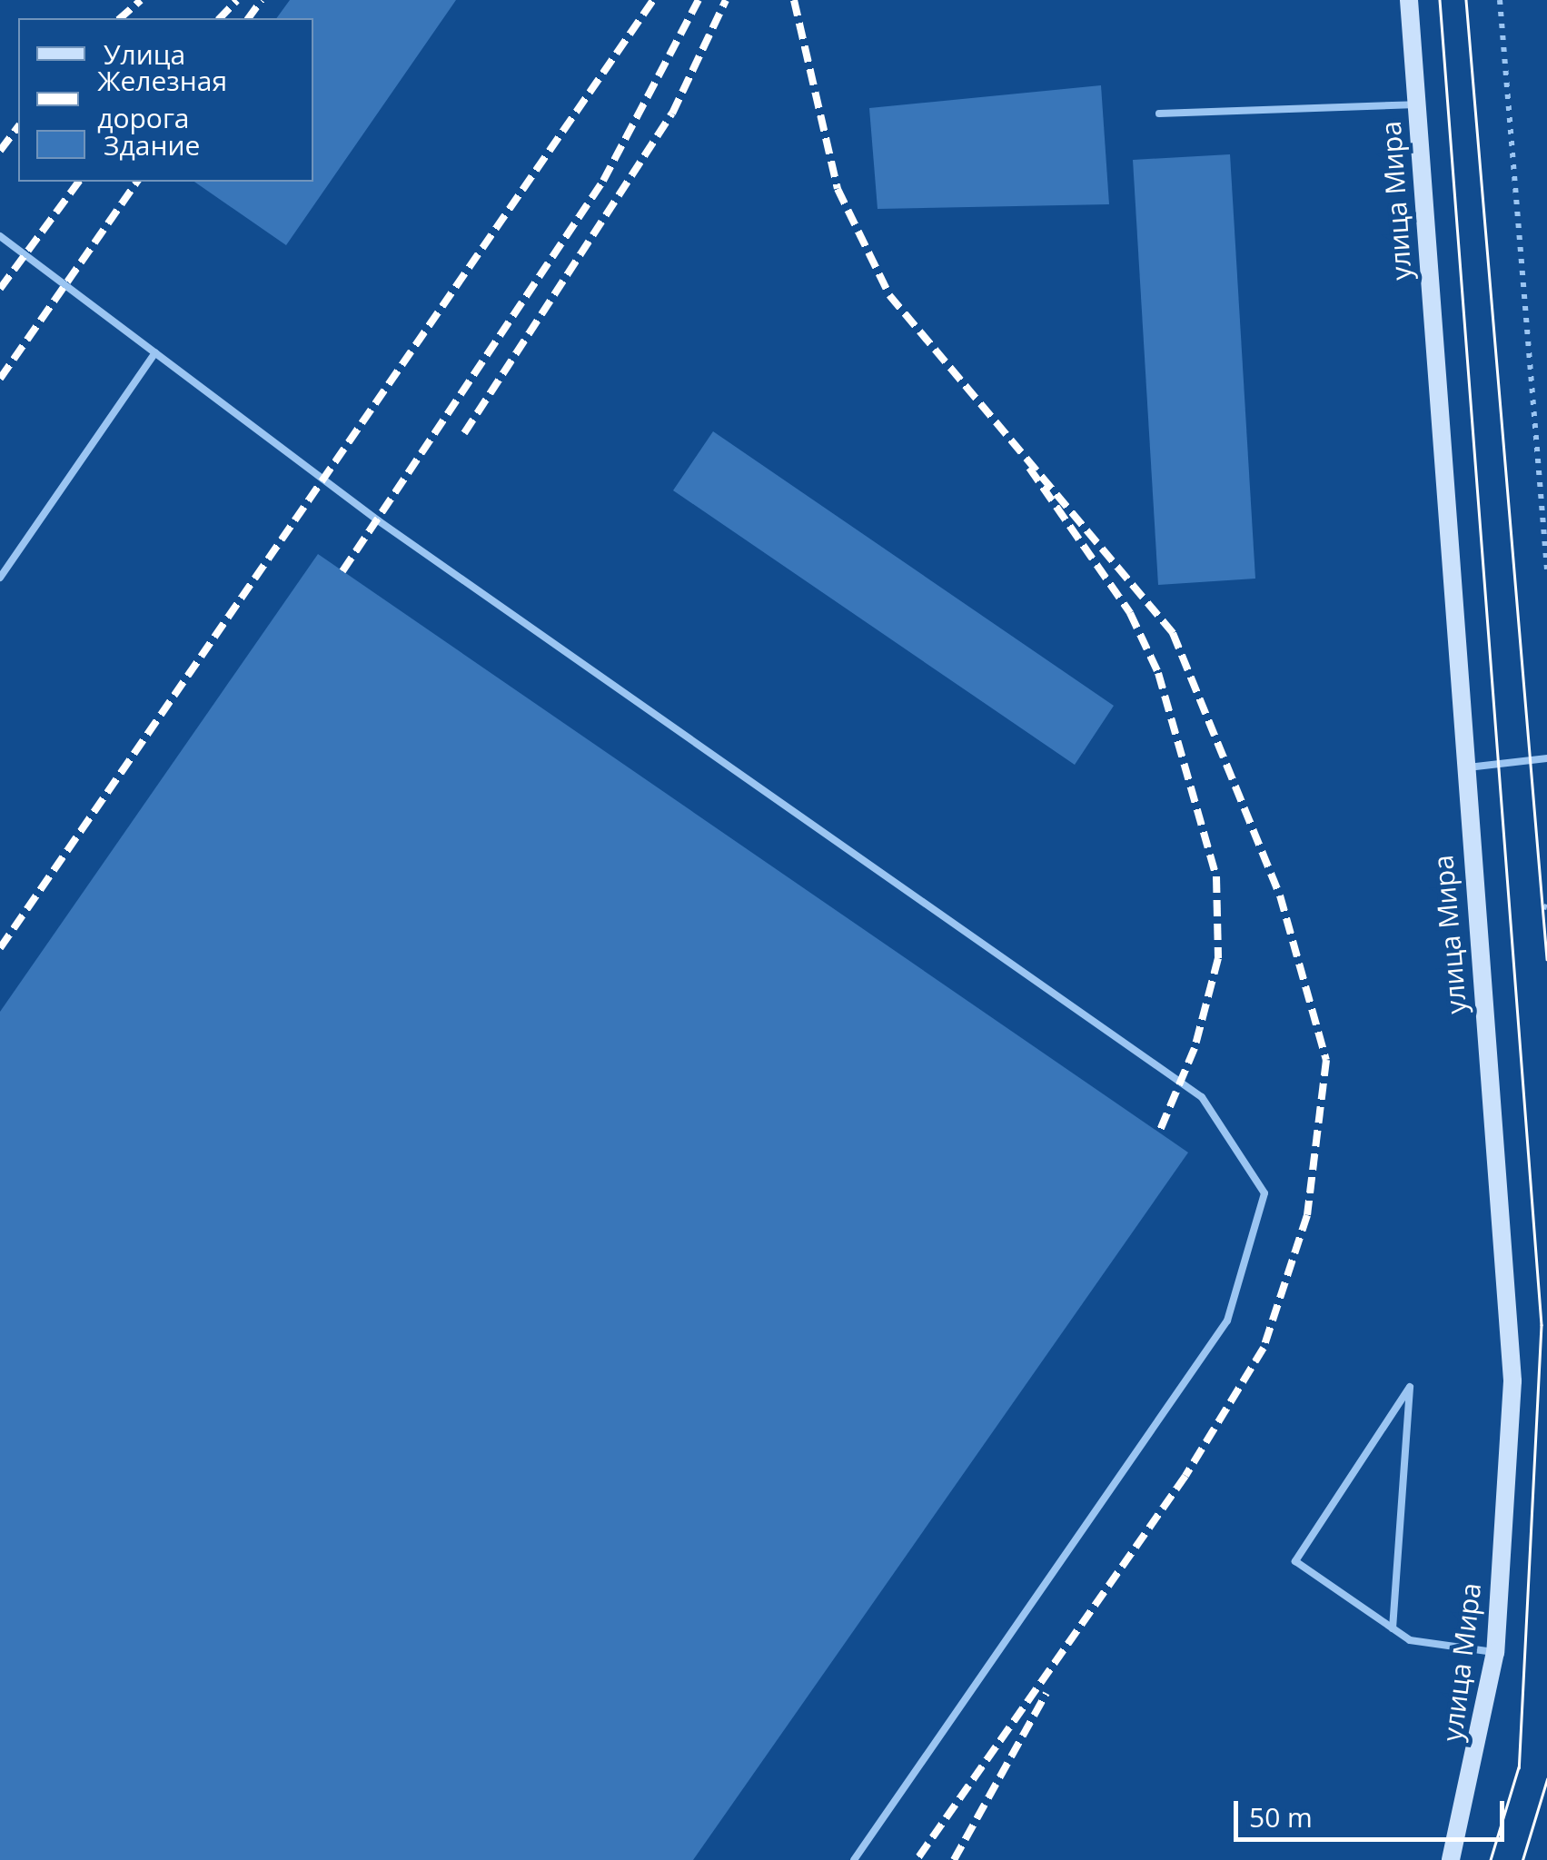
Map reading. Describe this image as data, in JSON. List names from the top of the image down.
{
  "streets": {
    "main road": ["улица Мира"]
  },
  "legend": ["Улица", "Железная дорога", "Здание"],
  "scale_bar": "50 m"
}
